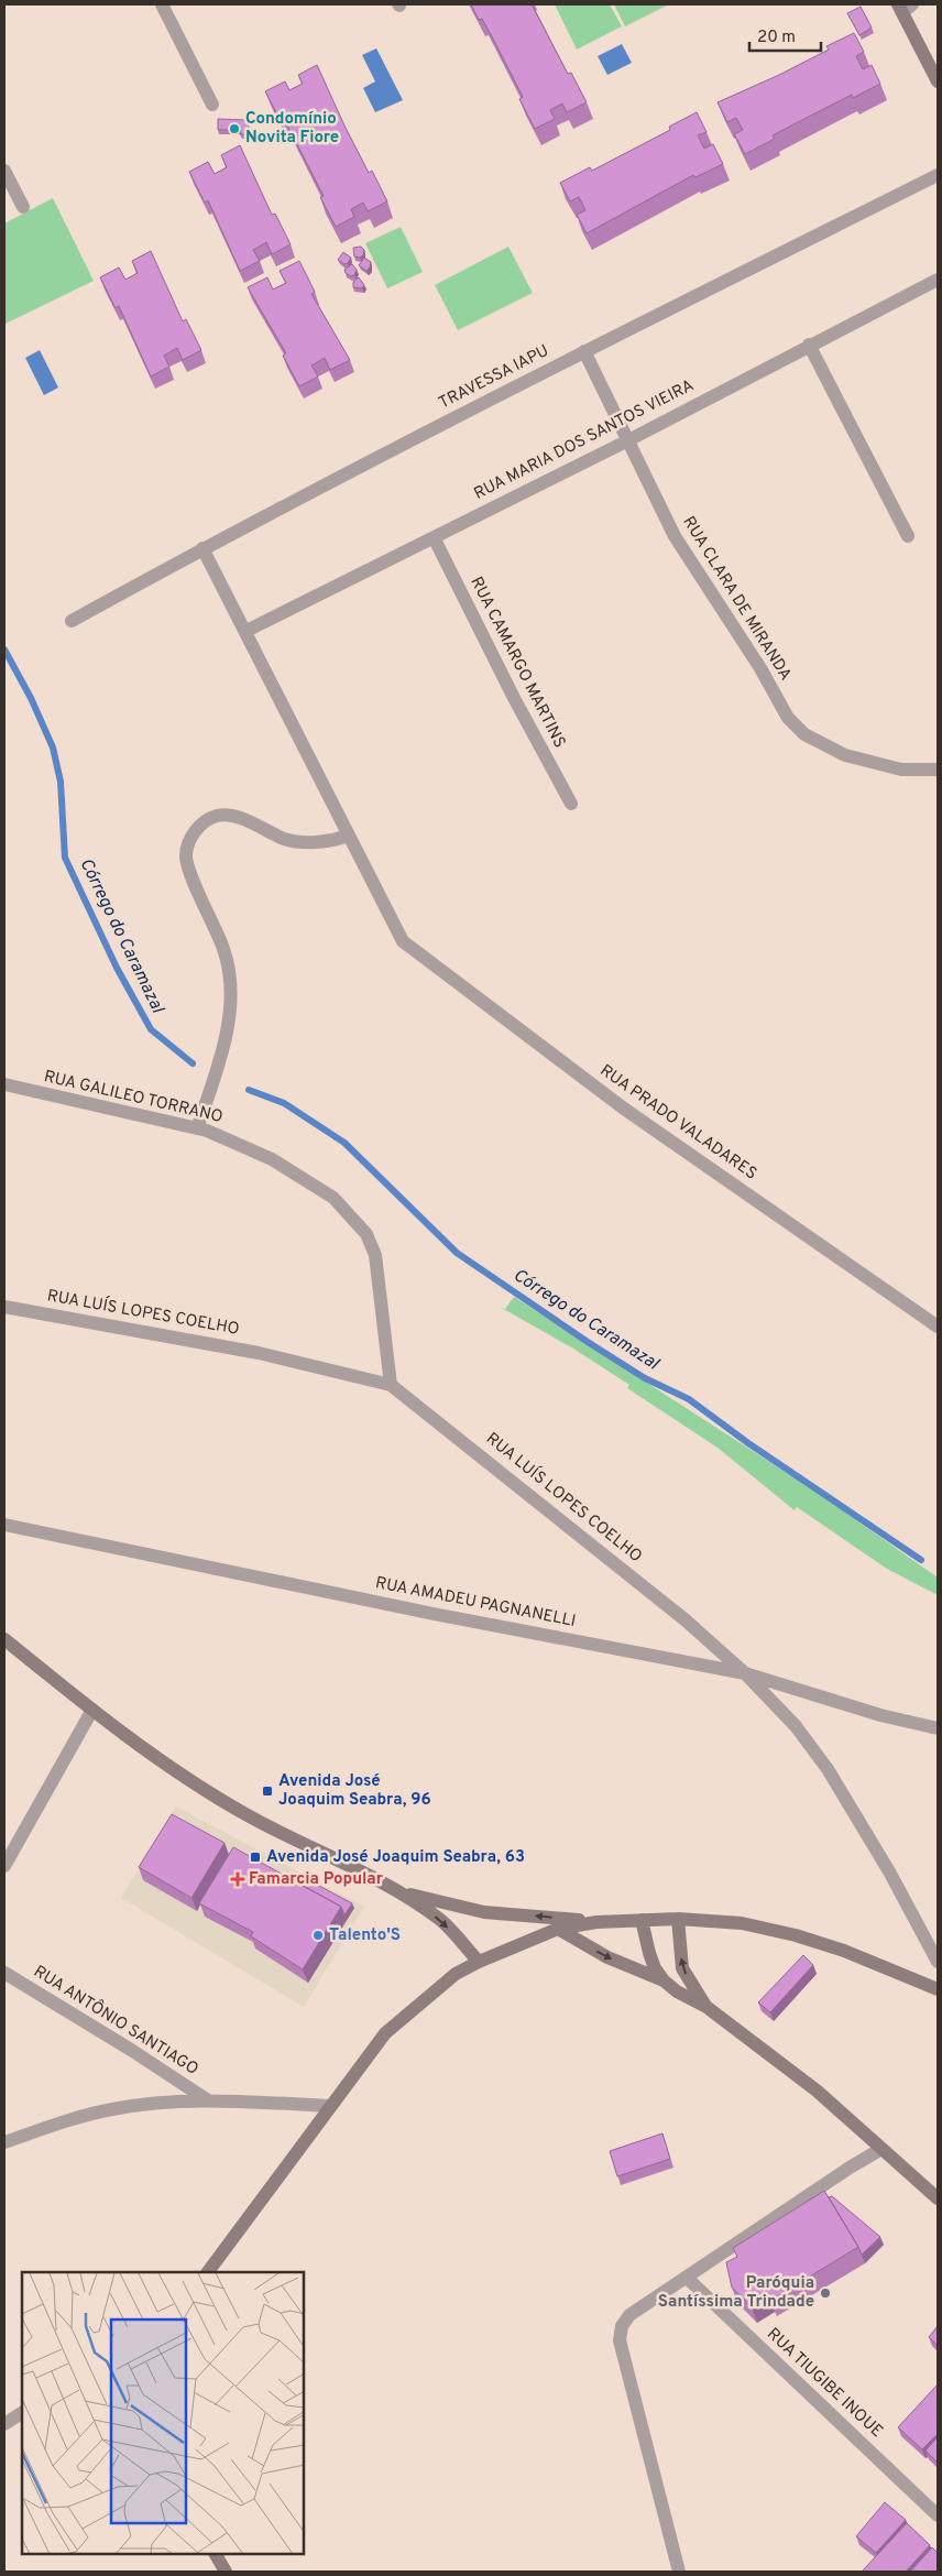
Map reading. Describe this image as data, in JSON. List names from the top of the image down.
{
  "streets": {
    "street": [
      "TRAVESSA IAPU",
      "RUA MARIA DOS SANTOS VIEIRA",
      "RUA CLARA DE MIRANDA",
      "RUA CAMARGO MARTINS",
      "RUA GALILEO TORRANO",
      "RUA PRADO VALADARES",
      "RUA LUÍS LOPES COELHO",
      "RUA AMADEU PAGNANELLI",
      "RUA ANTÔNIO SANTIAGO",
      "RUA TIUGIBE INOUE"
    ]
  },
  "crossings": [
    ["TRAVESSA IAPU", "RUA CLARA DE MIRANDA"],
    ["RUA MARIA DOS SANTOS VIEIRA", "RUA CLARA DE MIRANDA"],
    ["RUA MARIA DOS SANTOS VIEIRA", "RUA CAMARGO MARTINS"],
    ["RUA GALILEO TORRANO", "RUA LUÍS LOPES COELHO"],
    ["RUA LUÍS LOPES COELHO", "RUA AMADEU PAGNANELLI"]
  ],
  "water": ["Córrego do Caramazal"],
  "places": {
    "other": ["Condomínio Novita Fiore", "Talento'S", "Paróquia Santíssima Trindade"],
    "transit": ["Avenida José Joaquim Seabra, 96", "Avenida José Joaquim Seabra, 63"],
    "health": ["Famarcia Popular"]
  },
  "scale_bar": "20 m"
}
